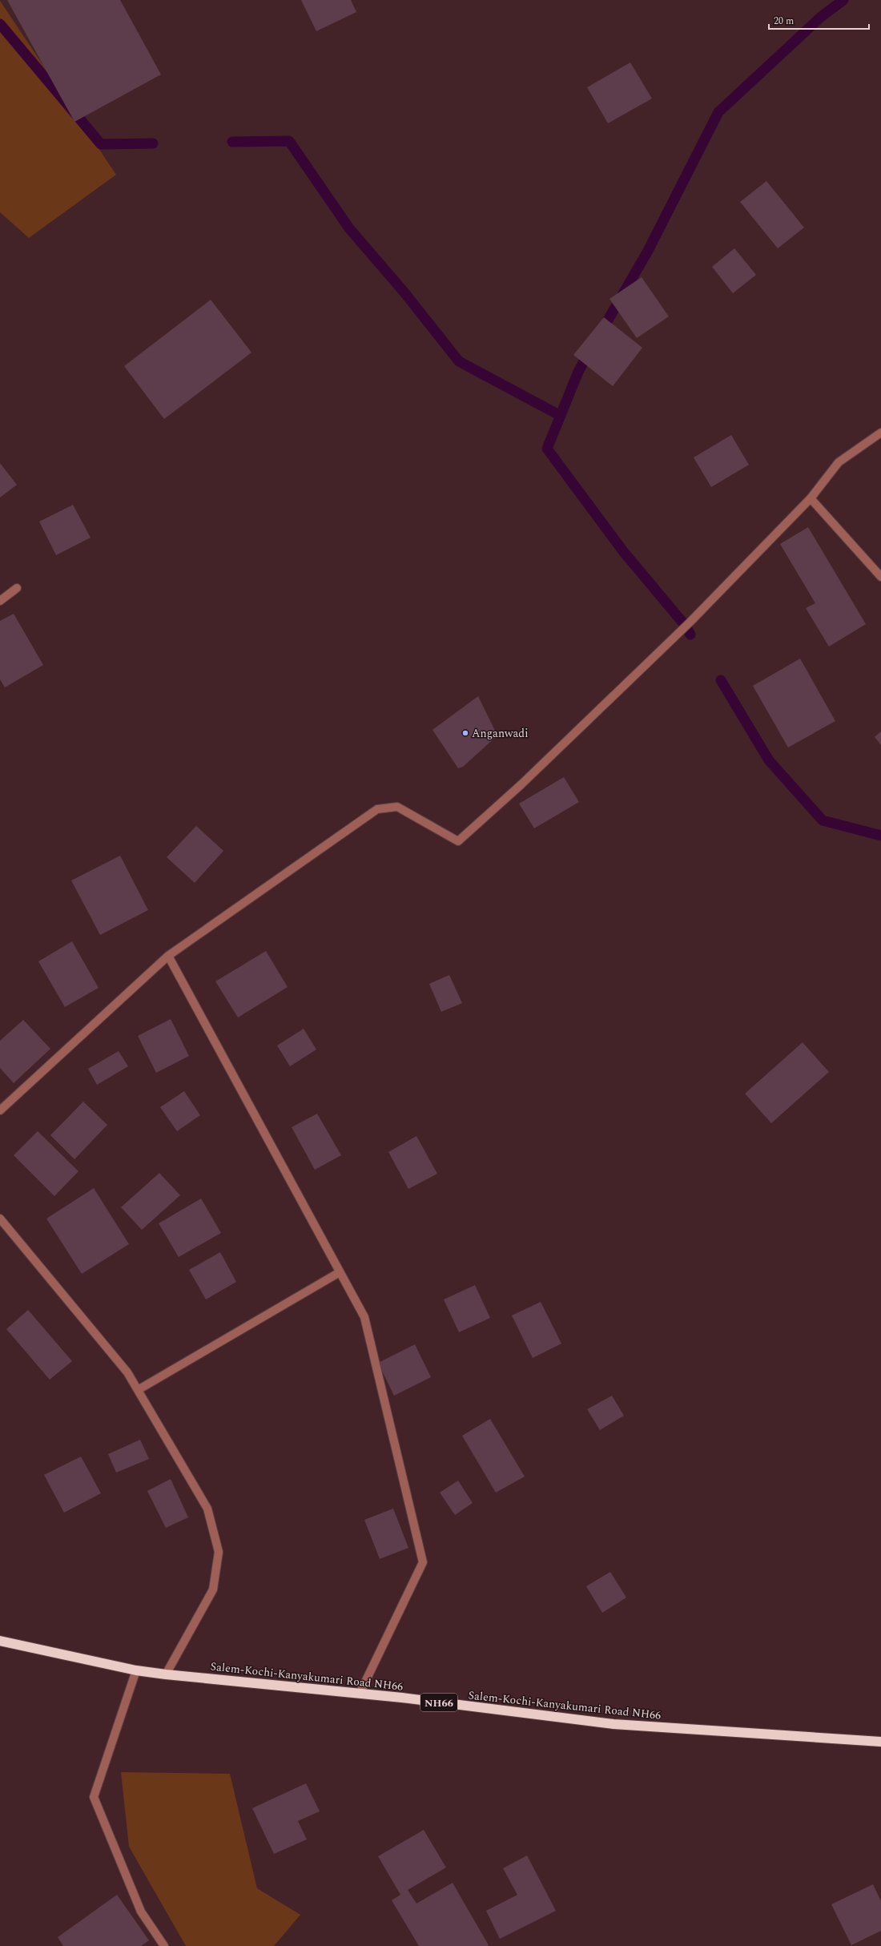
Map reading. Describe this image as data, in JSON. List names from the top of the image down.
{
  "streets": {
    "highway": ["Salem-Kochi-Kanyakumari Road NH66", "NH66"]
  },
  "places": ["Anganwadi"],
  "scale_bar": "20 m"
}
